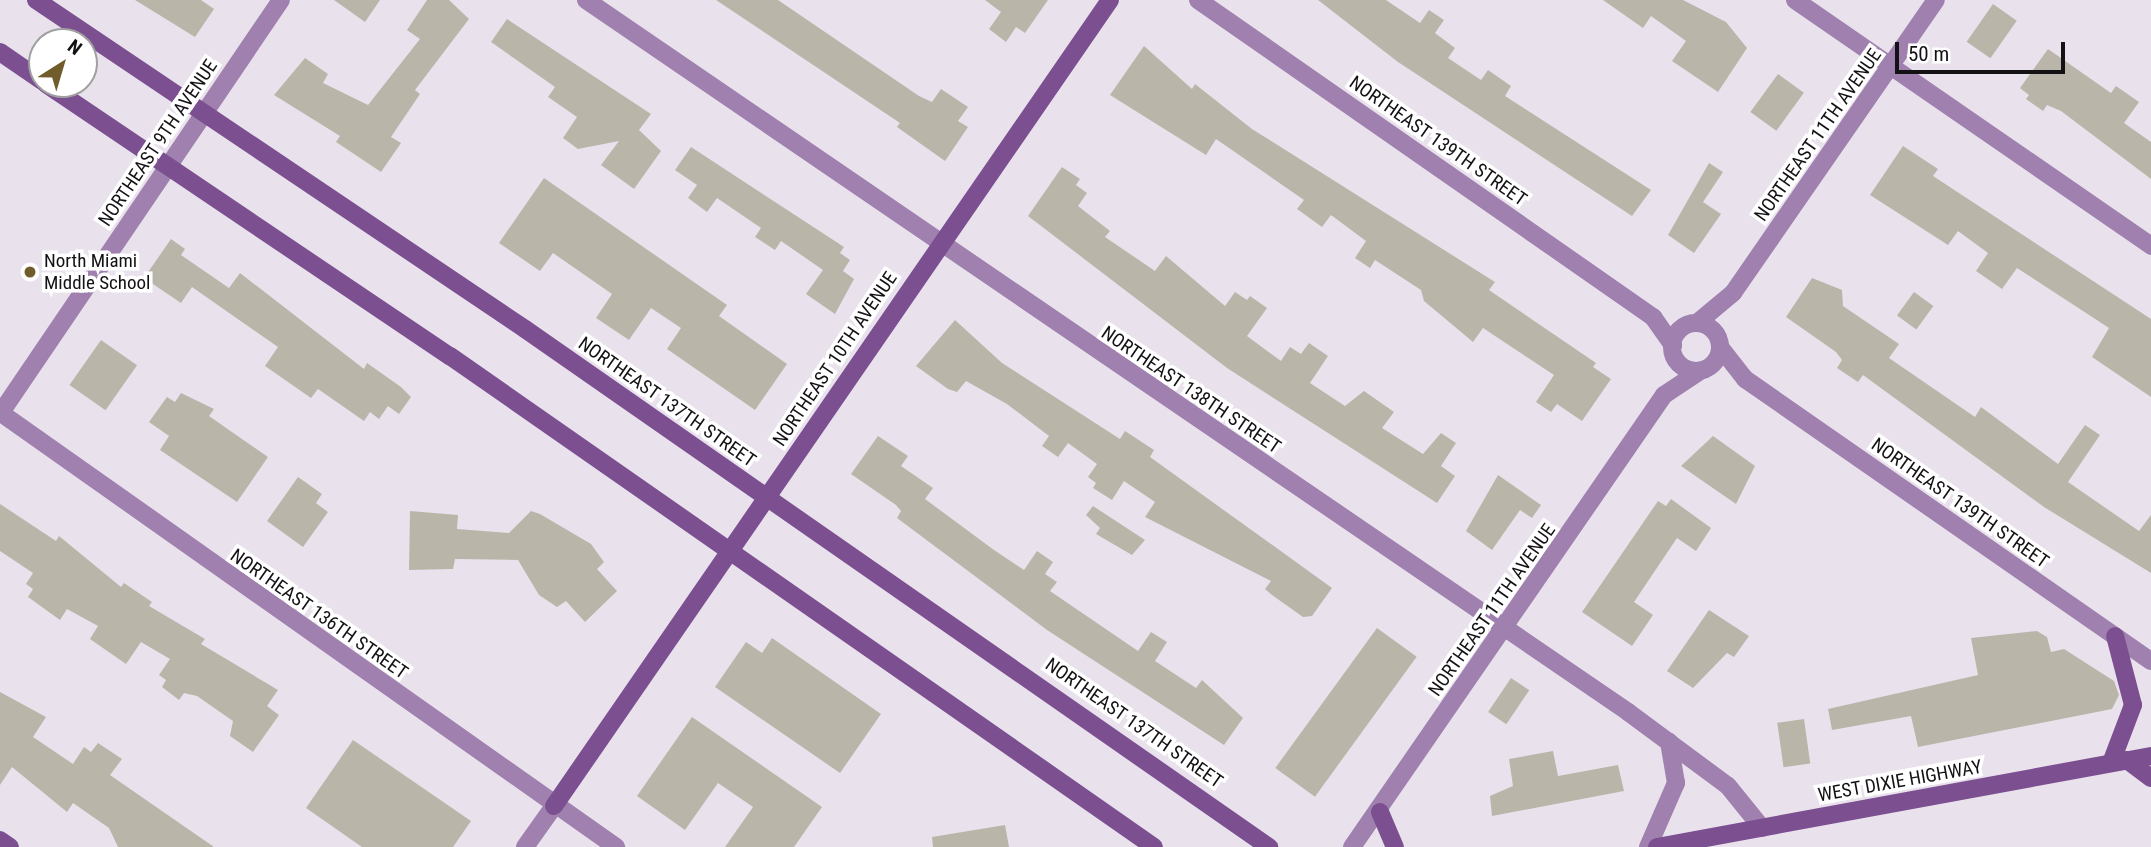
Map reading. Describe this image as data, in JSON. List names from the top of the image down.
{
  "streets": {
    "street": [
      "NORTHEAST 11TH AVENUE",
      "NORTHEAST 139TH STREET",
      "NORTHEAST 9TH AVENUE",
      "NORTHEAST 10TH AVENUE",
      "NORTHEAST 138TH STREET",
      "NORTHEAST 137TH STREET",
      "NORTHEAST 136TH STREET",
      "WEST DIXIE HIGHWAY"
    ]
  },
  "crossings": [
    ["NORTHEAST 11TH AVENUE", "NORTHEAST 139TH STREET"],
    ["NORTHEAST 11TH AVENUE", "NORTHEAST 138TH STREET"],
    ["NORTHEAST 9TH AVENUE", "NORTHEAST 137TH STREET"],
    ["NORTHEAST 9TH AVENUE", "NORTHEAST 136TH STREET"],
    ["NORTHEAST 10TH AVENUE", "NORTHEAST 138TH STREET"],
    ["NORTHEAST 10TH AVENUE", "NORTHEAST 137TH STREET"],
    ["NORTHEAST 10TH AVENUE", "NORTHEAST 136TH STREET"],
    ["NORTHEAST 138TH STREET", "WEST DIXIE HIGHWAY"]
  ],
  "places": ["North Miami Middle School"],
  "scale_bar": "50 m",
  "north": "top right"
}
